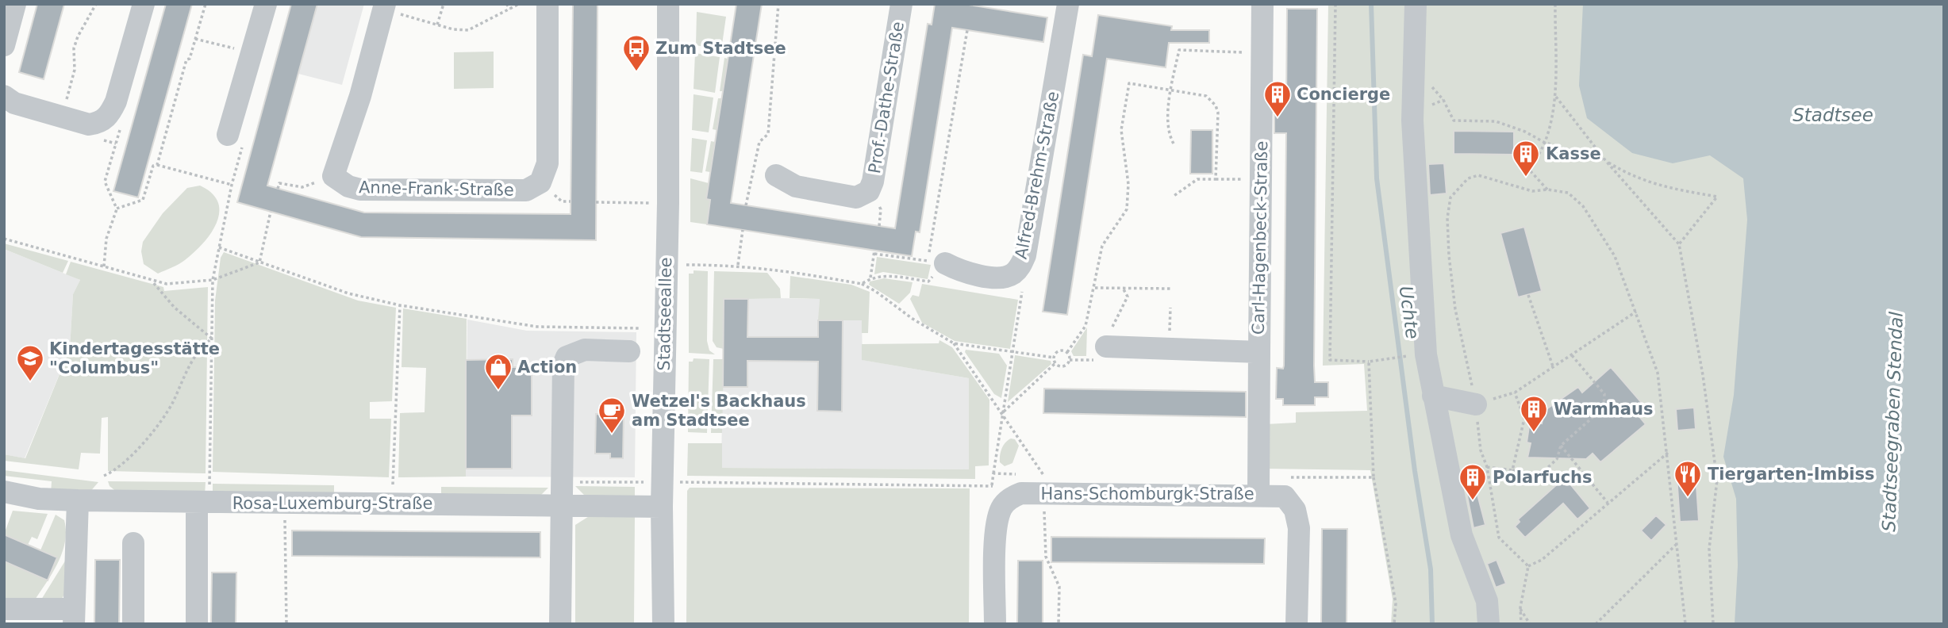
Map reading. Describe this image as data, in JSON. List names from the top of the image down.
{
  "streets": {
    "street": [
      "Prof.-Dathe-Straße",
      "Alfred-Brehm-Straße",
      "Anne-Frank-Straße",
      "Carl-Hagenbeck-Straße",
      "Stadtseeallee",
      "Hans-Schomburgk-Straße",
      "Rosa-Luxemburg-Straße"
    ]
  },
  "crossings": [
    ["Stadtseeallee", "Rosa-Luxemburg-Straße"]
  ],
  "water": ["Stadtsee", "Uchte", "Stadtseegraben Stendal"],
  "places": {
    "bus stop": ["Zum Stadtsee"],
    "building": [
      "Concierge",
      "Kasse",
      "Warmhaus",
      "Polarfuchs"
    ],
    "school or university": ["Kindertagesstätte \"Columbus\""],
    "shop": ["Action"],
    "cafe": ["Wetzel's Backhaus am Stadtsee"],
    "restaurant": ["Tiergarten-Imbiss"]
  }
}
